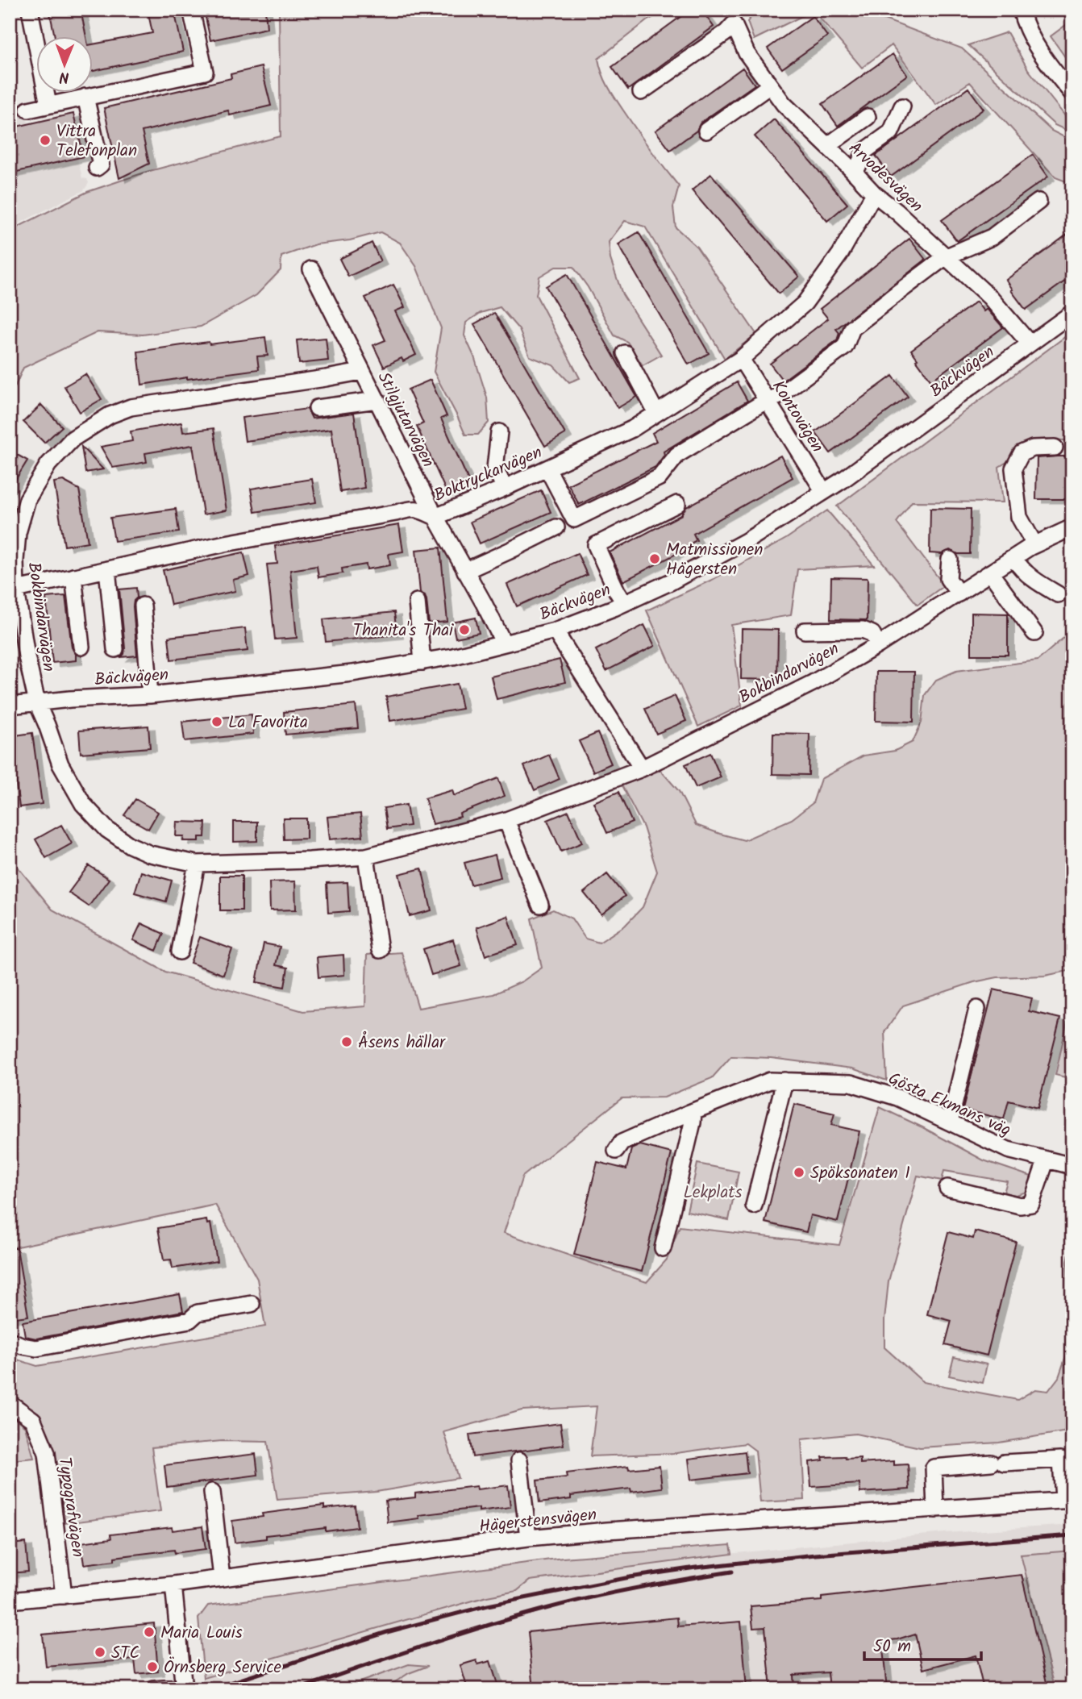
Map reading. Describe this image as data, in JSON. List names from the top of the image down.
{
  "streets": {
    "street": [
      "Arvodesvägen",
      "Bäckvägen",
      "Kontovägen",
      "Stilgjutarvägen",
      "Boktryckarvägen",
      "Bokbindarvägen",
      "Gösta Ekmans väg",
      "Typografvägen",
      "Hägerstensvägen"
    ]
  },
  "crossings": [
    ["Arvodesvägen", "Bäckvägen"],
    ["Arvodesvägen", "Boktryckarvägen"],
    ["Bäckvägen", "Kontovägen"],
    ["Bäckvägen", "Stilgjutarvägen"],
    ["Bäckvägen", "Bokbindarvägen"],
    ["Kontovägen", "Boktryckarvägen"],
    ["Stilgjutarvägen", "Boktryckarvägen"],
    ["Stilgjutarvägen", "Bokbindarvägen"],
    ["Boktryckarvägen", "Bokbindarvägen"],
    ["Typografvägen", "Hägerstensvägen"]
  ],
  "parks": ["Lekplats"],
  "places": [
    "Vittra Telefonplan",
    "Matmissionen Hägersten",
    "Thanita's Thai",
    "La Favorita",
    "Åsens hällar",
    "Spöksonaten 1",
    "Maria Louis",
    "STC",
    "Örnsberg Service"
  ],
  "scale_bar": "50 m",
  "north": "bottom"
}
